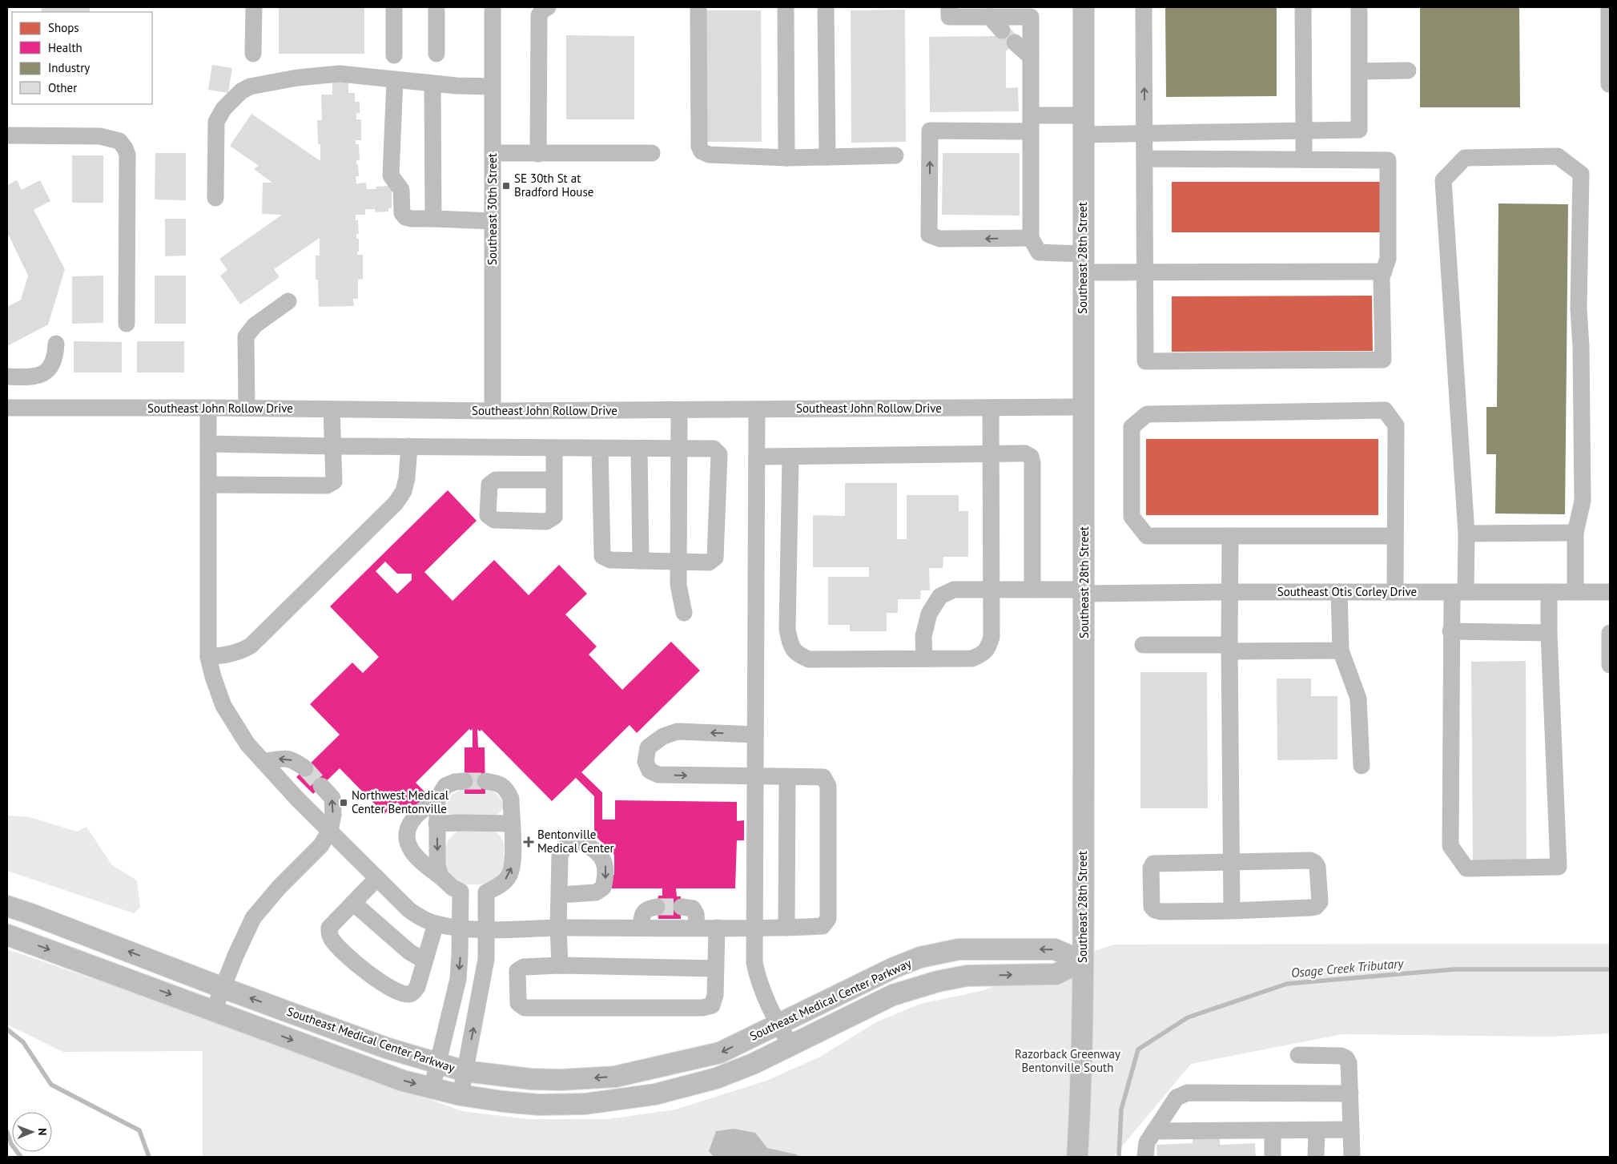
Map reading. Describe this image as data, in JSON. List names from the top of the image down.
{
  "streets": {
    "main road": ["Southeast 28th Street", "Southeast Medical Center Parkway"],
    "street": ["Southeast 30th Street", "Southeast John Rollow Drive", "Southeast Otis Corley Drive"]
  },
  "crossings": [
    ["Southeast 30th Street", "Southeast John Rollow Drive"],
    ["Southeast 28th Street", "Southeast John Rollow Drive"],
    ["Southeast 28th Street", "Southeast Otis Corley Drive"],
    ["Southeast 28th Street", "Southeast Medical Center Parkway"]
  ],
  "water": ["Osage Creek Tributary"],
  "parks": ["Razorback Greenway Bentonville South"],
  "places": {
    "transit": ["SE 30th St at Bradford House", "Northwest Medical Center Bentonville"],
    "health": ["Bentonville Medical Center"]
  },
  "legend": [
    "Shops",
    "Health",
    "Industry",
    "Other"
  ],
  "north": "right"
}
